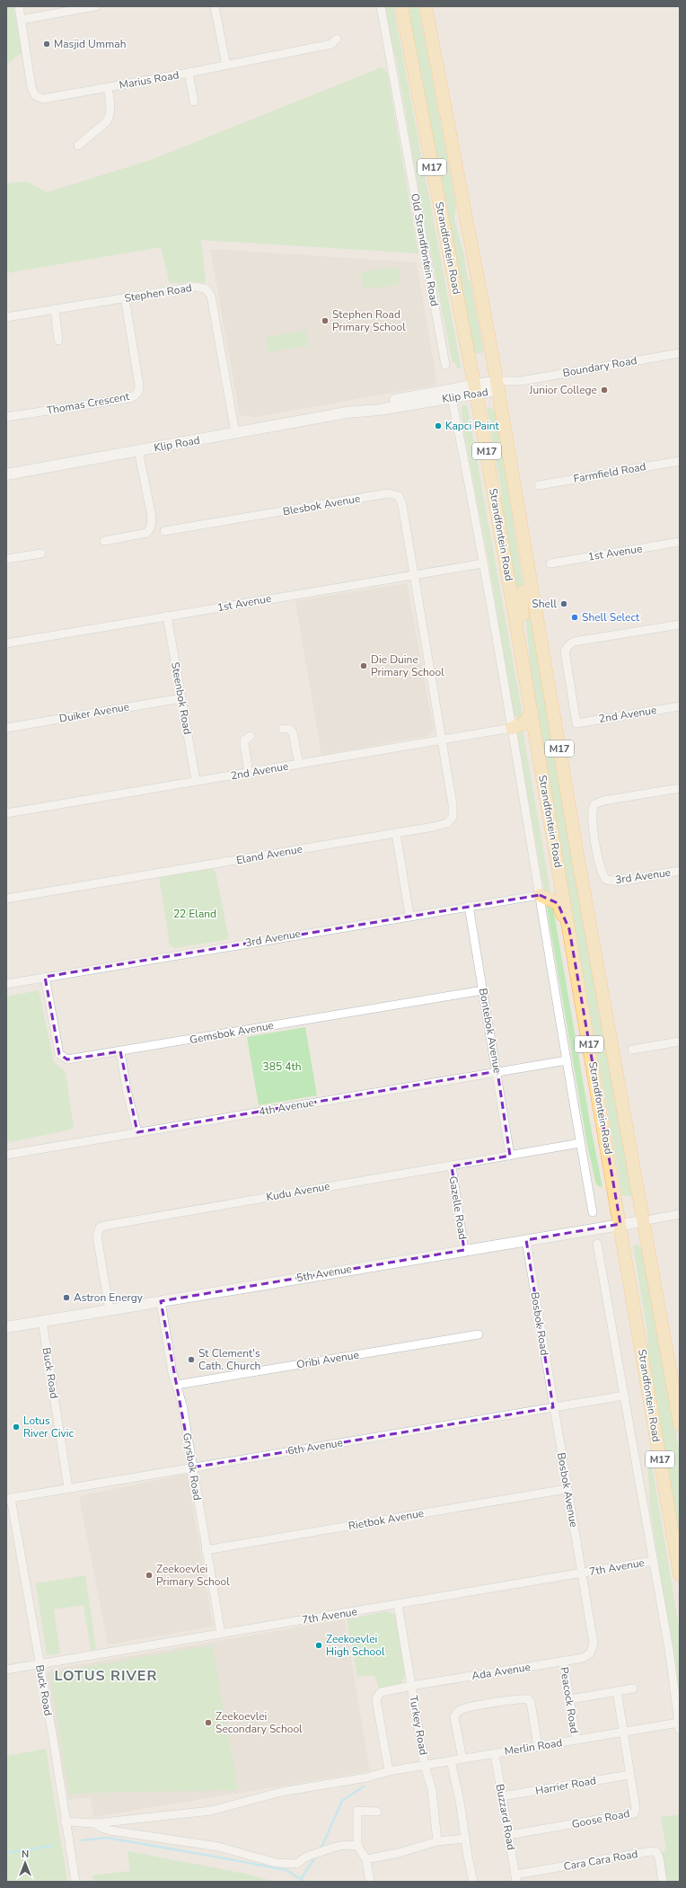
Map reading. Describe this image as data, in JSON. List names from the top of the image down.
{
  "streets": {
    "main road": [
      "M17",
      "Strandfontein Road",
      "Klip Road",
      "5th Avenue"
    ],
    "street": [
      "Marius Road",
      "Old Strandfontein Road",
      "Stephen Road",
      "Boundary Road",
      "Thomas Crescent",
      "Farmfield Road",
      "Blesbok Avenue",
      "1st Avenue",
      "Steenbok Road",
      "Duiker Avenue",
      "2nd Avenue",
      "Eland Avenue",
      "3rd Avenue",
      "Bontebok Avenue",
      "Gemsbok Avenue",
      "4th Avenue",
      "Kudu Avenue",
      "Gazelle Road",
      "Bosbok Road",
      "Oribi Avenue",
      "Buck Road",
      "6th Avenue",
      "Grysbok Road",
      "Bosbok Avenue",
      "Rietbok Avenue",
      "7th Avenue",
      "Ada Avenue",
      "Peacock Road",
      "Turkey Road",
      "Merlin Road",
      "Harrier Road",
      "Buzzard Road",
      "Goose Road",
      "Cara Cara Road"
    ]
  },
  "crossings": [
    ["Strandfontein Road", "Boundary Road"],
    ["Strandfontein Road", "Klip Road"],
    ["Strandfontein Road", "1st Avenue"],
    ["Strandfontein Road", "2nd Avenue"],
    ["Strandfontein Road", "3rd Avenue"],
    ["Strandfontein Road", "4th Avenue"],
    ["Strandfontein Road", "Kudu Avenue"],
    ["Strandfontein Road", "5th Avenue"],
    ["Stephen Road", "Klip Road"],
    ["Stephen Road", "Thomas Crescent"],
    ["Boundary Road", "Klip Road"],
    ["Blesbok Avenue", "1st Avenue"],
    ["1st Avenue", "Steenbok Road"],
    ["Steenbok Road", "Duiker Avenue"],
    ["Steenbok Road", "2nd Avenue"],
    ["2nd Avenue", "Eland Avenue"],
    ["3rd Avenue", "Bontebok Avenue"],
    ["3rd Avenue", "Gemsbok Avenue"],
    ["Bontebok Avenue", "Gemsbok Avenue"],
    ["Bontebok Avenue", "4th Avenue"],
    ["Bontebok Avenue", "Kudu Avenue"],
    ["Kudu Avenue", "Gazelle Road"],
    ["Kudu Avenue", "5th Avenue"],
    ["Gazelle Road", "5th Avenue"],
    ["5th Avenue", "Bosbok Road"],
    ["5th Avenue", "Buck Road"],
    ["5th Avenue", "Grysbok Road"],
    ["Bosbok Road", "6th Avenue"],
    ["Bosbok Road", "Bosbok Avenue"],
    ["Oribi Avenue", "Grysbok Road"],
    ["Buck Road", "6th Avenue"],
    ["Buck Road", "7th Avenue"],
    ["6th Avenue", "Grysbok Road"],
    ["6th Avenue", "Bosbok Avenue"],
    ["Grysbok Road", "Rietbok Avenue"],
    ["Grysbok Road", "7th Avenue"],
    ["Bosbok Avenue", "Rietbok Avenue"],
    ["Bosbok Avenue", "7th Avenue"],
    ["Bosbok Avenue", "Ada Avenue"],
    ["7th Avenue", "Ada Avenue"],
    ["Ada Avenue", "Peacock Road"],
    ["Ada Avenue", "Turkey Road"],
    ["Ada Avenue", "Merlin Road"],
    ["Peacock Road", "Merlin Road"],
    ["Turkey Road", "Merlin Road"],
    ["Merlin Road", "Buzzard Road"],
    ["Merlin Road", "Goose Road"],
    ["Harrier Road", "Buzzard Road"],
    ["Harrier Road", "Goose Road"],
    ["Buzzard Road", "Goose Road"],
    ["Buzzard Road", "Cara Cara Road"]
  ],
  "districts": ["LOTUS RIVER"],
  "parks": ["22 Eland", "385 4th"],
  "places": [
    "Masjid Ummah",
    "Stephen Road Primary School",
    "Junior College",
    "Kapci Paint",
    "Shell",
    "Shell Select",
    "Die Duine Primary School",
    "Astron Energy",
    "St Clement's Cath. Church",
    "Lotus River Civic",
    "Zeekoevlei Primary School",
    "Zeekoevlei High School",
    "Zeekoevlei Secondary School"
  ],
  "north": "top"
}
